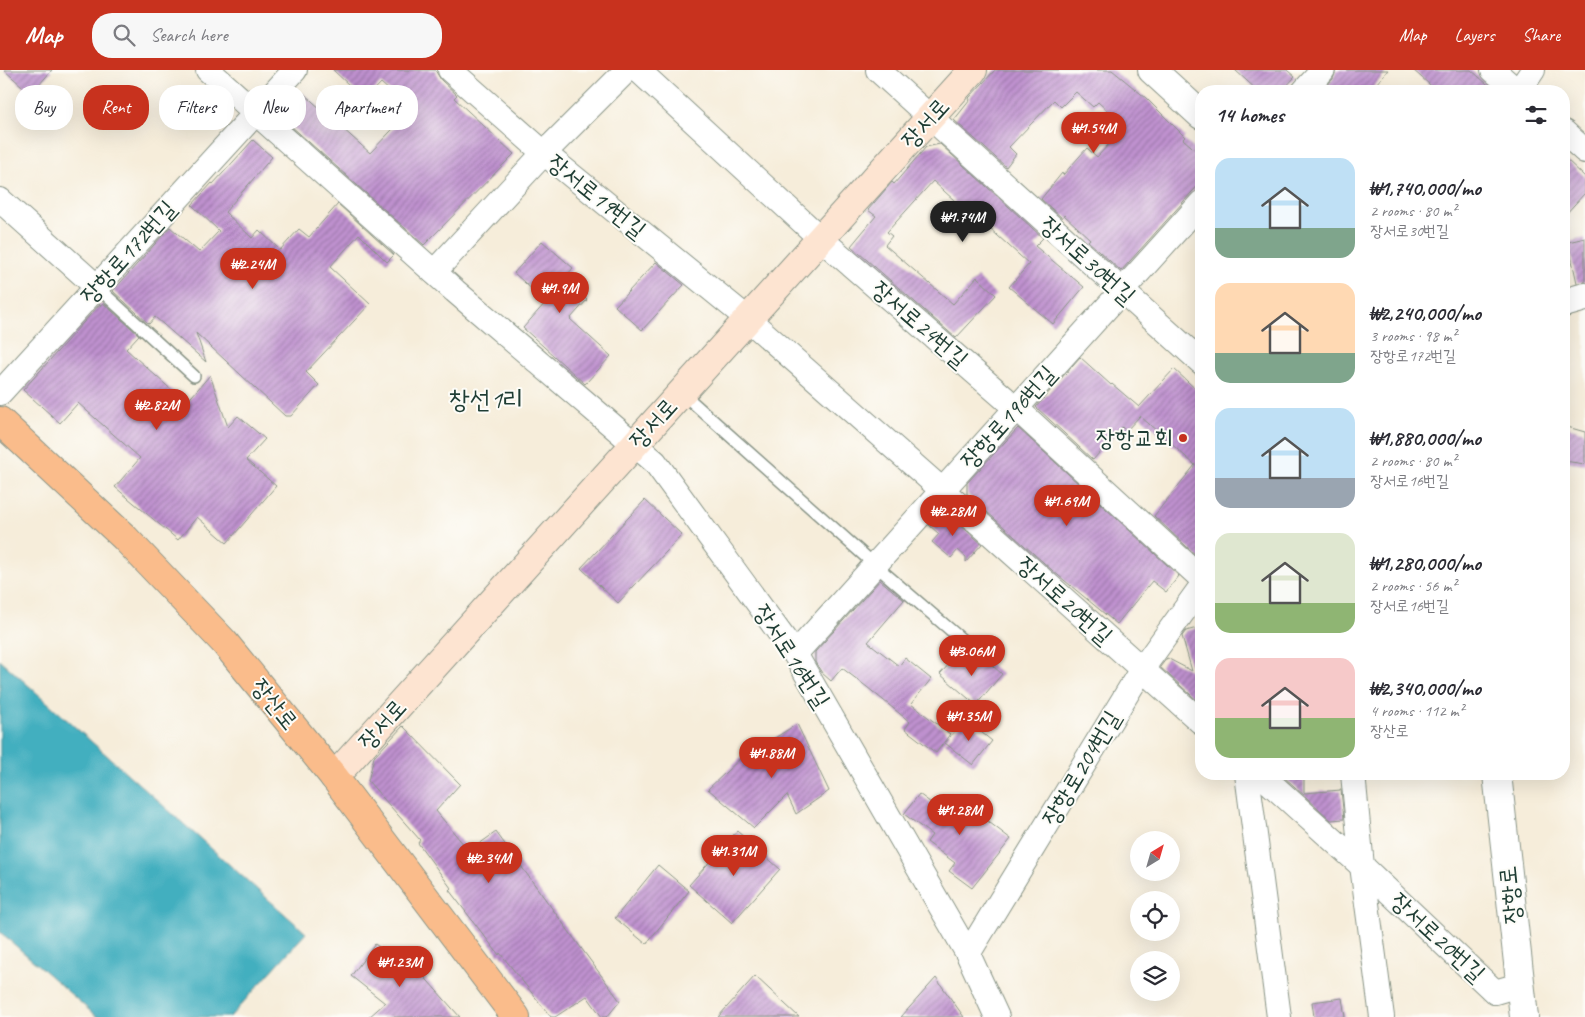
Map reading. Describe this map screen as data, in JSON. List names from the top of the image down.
{
  "streets": {
    "main road": ["장서로", "장산로"],
    "street": [
      "장서로19번길",
      "장항로172번길",
      "장서로30번길",
      "장서로24번길",
      "장항로196번길",
      "장서로20번길",
      "장서로16번길",
      "장항로204번길",
      "장항로"
    ]
  },
  "crossings": [
    ["장서로", "장서로19번길"],
    ["장서로", "장서로30번길"],
    ["장서로", "장서로24번길"],
    ["장서로", "장서로20번길"],
    ["장서로", "장서로16번길"],
    ["장서로", "장산로"],
    ["장서로19번길", "장서로20번길"],
    ["장서로30번길", "장항로196번길"],
    ["장서로24번길", "장항로196번길"],
    ["장항로196번길", "장서로20번길"],
    ["장항로196번길", "장서로16번길"],
    ["장서로20번길", "장항로204번길"],
    ["장서로20번길", "장항로"],
    ["장서로16번길", "장항로204번길"]
  ],
  "districts": ["창선1리"],
  "places": ["장항교회"],
  "north": "top right",
  "page": {
    "header": "Map",
    "search": "Search here",
    "nav": ["Map", "Layers", "Share"],
    "chip": [
      "Buy",
      "Rent",
      "Filters",
      "New",
      "Apartment"
    ],
    "heading": "14 homes",
    "price": [
      "₩1.54M",
      "₩1.74M",
      "₩2.24M",
      "₩1.9M",
      "₩2.82M",
      "₩1.69M",
      "₩2.28M",
      "₩3.06M",
      "₩1.35M",
      "₩1.88M",
      "₩1.28M",
      "₩1.31M",
      "₩2.34M",
      "₩1.23M"
    ],
    "list": [
      {
        "name": "₩1,740,000/mo",
        "note": "2 rooms · 80 m² · 장서로30번길"
      },
      {
        "name": "₩2,240,000/mo",
        "note": "3 rooms · 98 m² · 장항로172번길"
      },
      {
        "name": "₩1,880,000/mo",
        "note": "2 rooms · 80 m² · 장서로16번길"
      },
      {
        "name": "₩1,280,000/mo",
        "note": "2 rooms · 56 m² · 장서로16번길"
      },
      {
        "name": "₩2,340,000/mo",
        "note": "4 rooms · 112 m² · 장산로"
      }
    ]
  }
}
